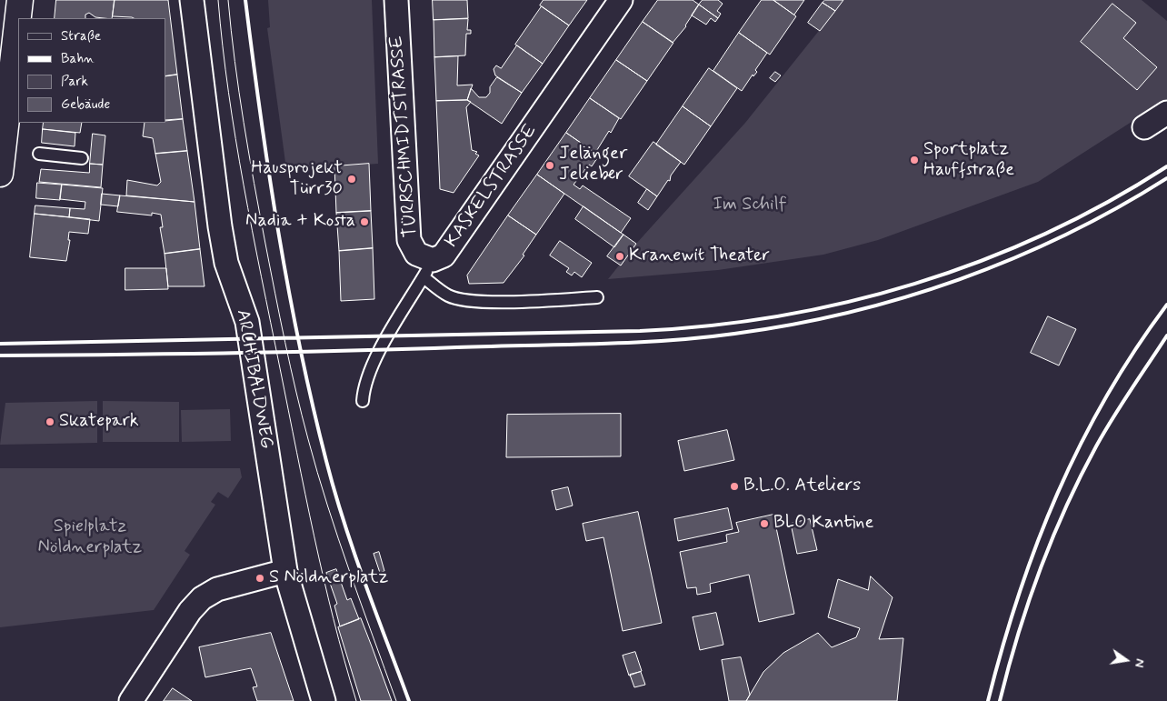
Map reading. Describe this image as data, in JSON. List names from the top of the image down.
{
  "streets": {
    "street": ["TÜRRSCHMIDTSTRASSE", "KASKELSTRASSE", "ARCHIBALDWEG"]
  },
  "crossings": [
    ["TÜRRSCHMIDTSTRASSE", "KASKELSTRASSE"]
  ],
  "parks": ["Im Schilf", "Spielplatz Nöldnerplatz"],
  "places": [
    "Sportplatz Hauffstraße",
    "Jelänger Jelieber",
    "Hausprojekt Türr30",
    "Nadia + Kosta",
    "Kranewit Theater",
    "Skatepark",
    "B.L.O. Ateliers",
    "BLO Kantine",
    "S Nöldnerplatz"
  ],
  "legend": [
    "Straße",
    "Bahn",
    "Park",
    "Gebäude"
  ],
  "north": "right"
}
